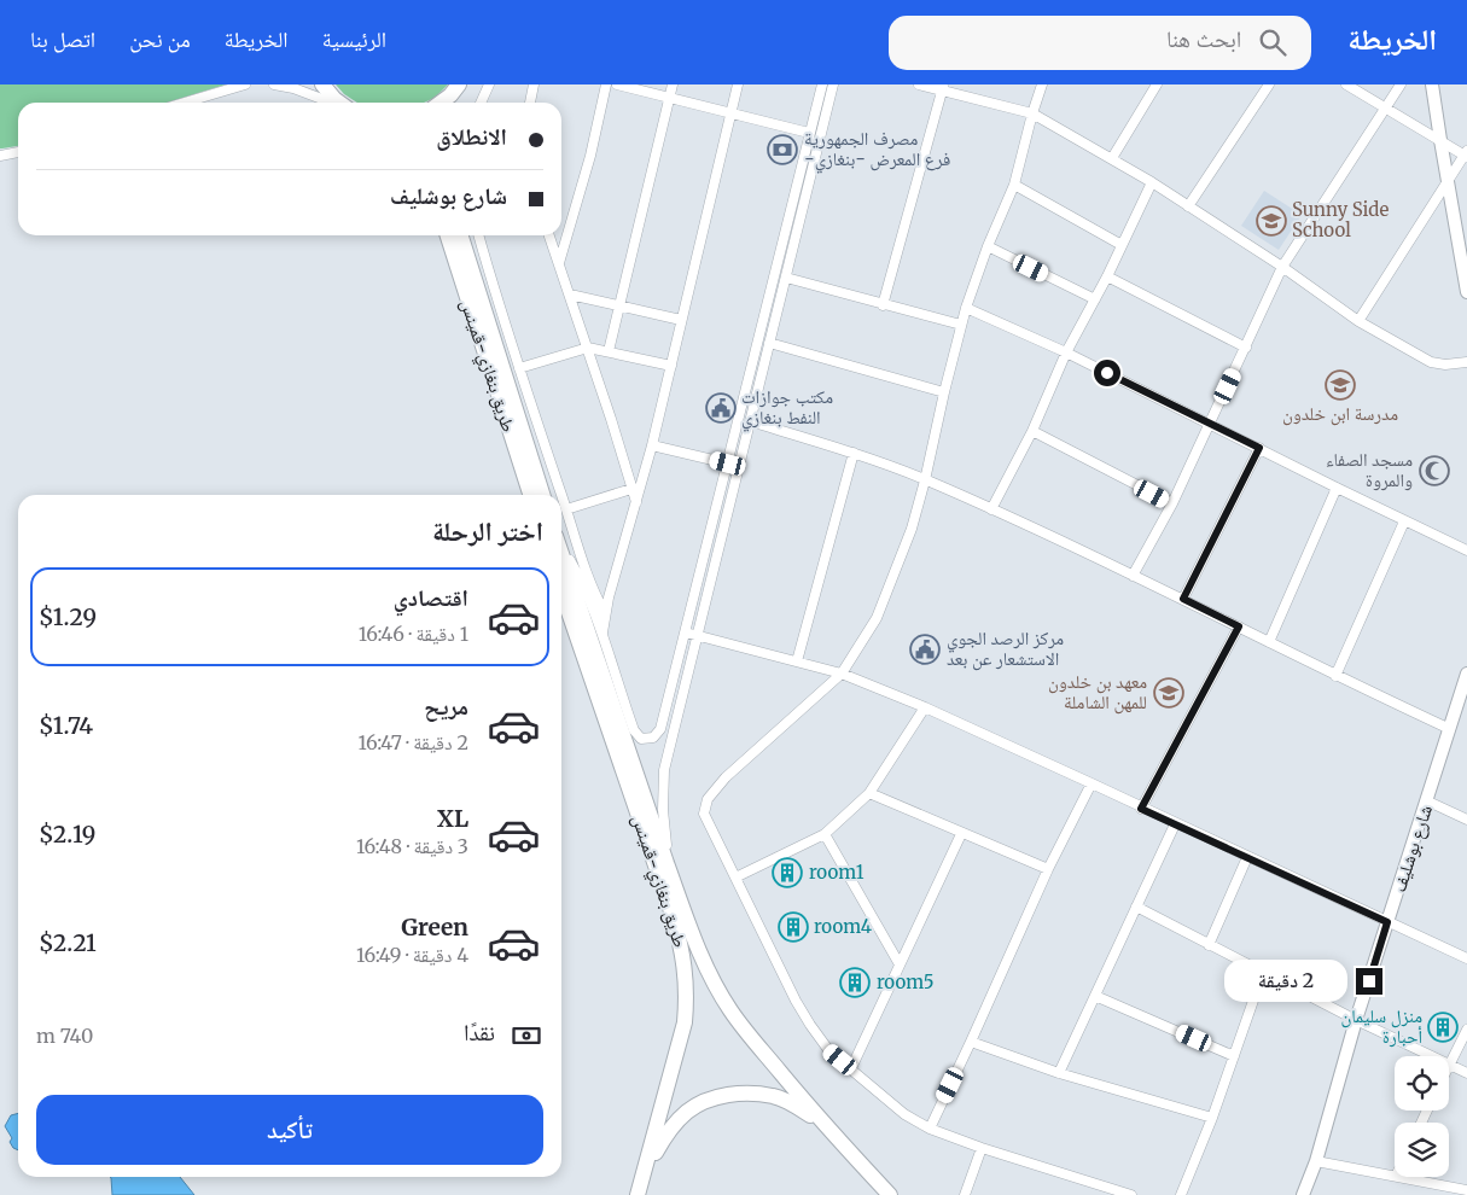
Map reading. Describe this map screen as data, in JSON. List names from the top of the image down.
{
  "streets": {
    "main road": ["طريق بنغازي-قمينس"],
    "street": ["شارع بوشليف"]
  },
  "places": {
    "bank": ["مصرف الجمهورية -فرع المعرض -بنغازي"],
    "school or university": ["Sunny Side School", "مدرسة ابن خلدون", "معهد بن خلدون للمهن الشاملة"],
    "public building": ["مكتب جوازات النفط بنغازي", "مركز الرصد الجوي الاستشعار عن بعد"],
    "mosque": ["مسجد الصفاء والمروة"],
    "building": [
      "room1",
      "room4",
      "room5",
      "منزل سليمان أحبارة"
    ]
  },
  "page": {
    "header": "الخريطة",
    "search": "ابحث هنا",
    "nav": [
      "الرئيسية",
      "الخريطة",
      "من نحن",
      "اتصل بنا"
    ],
    "banner": ["الانطلاق", "شارع بوشليف"],
    "heading": "اختر الرحلة",
    "list": [
      {
        "name": "اقتصادي",
        "note": "1 دقيقة · 16:46",
        "value": "$1.29"
      },
      {
        "name": "مريح",
        "note": "2 دقيقة · 16:47",
        "value": "$1.74"
      },
      {
        "name": "XL",
        "note": "3 دقيقة · 16:48",
        "value": "$2.19"
      },
      {
        "name": "Green",
        "note": "4 دقيقة · 16:49",
        "value": "$2.21"
      }
    ],
    "bubble": "2 دقيقة",
    "pay": ["نقدًا", "740 m"],
    "buttons": "تأكيد"
  }
}
